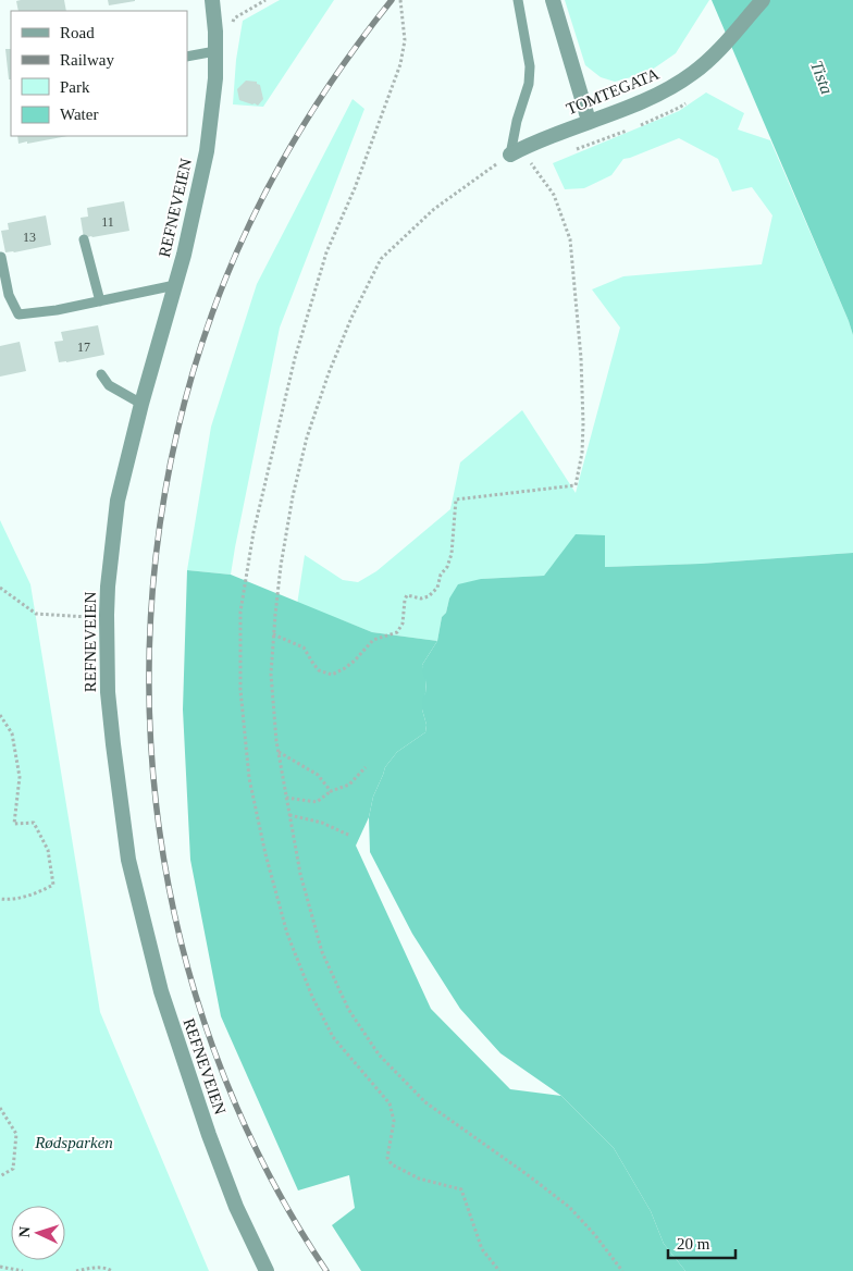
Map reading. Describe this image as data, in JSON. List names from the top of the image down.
{
  "streets": {
    "street": ["TOMTEGATA", "REFNEVEIEN"]
  },
  "water": ["Tista"],
  "parks": ["Rødsparken"],
  "house_numbers": ["11", "13", "17"],
  "legend": [
    "Road",
    "Railway",
    "Park",
    "Water"
  ],
  "scale_bar": "20 m",
  "north": "left"
}
